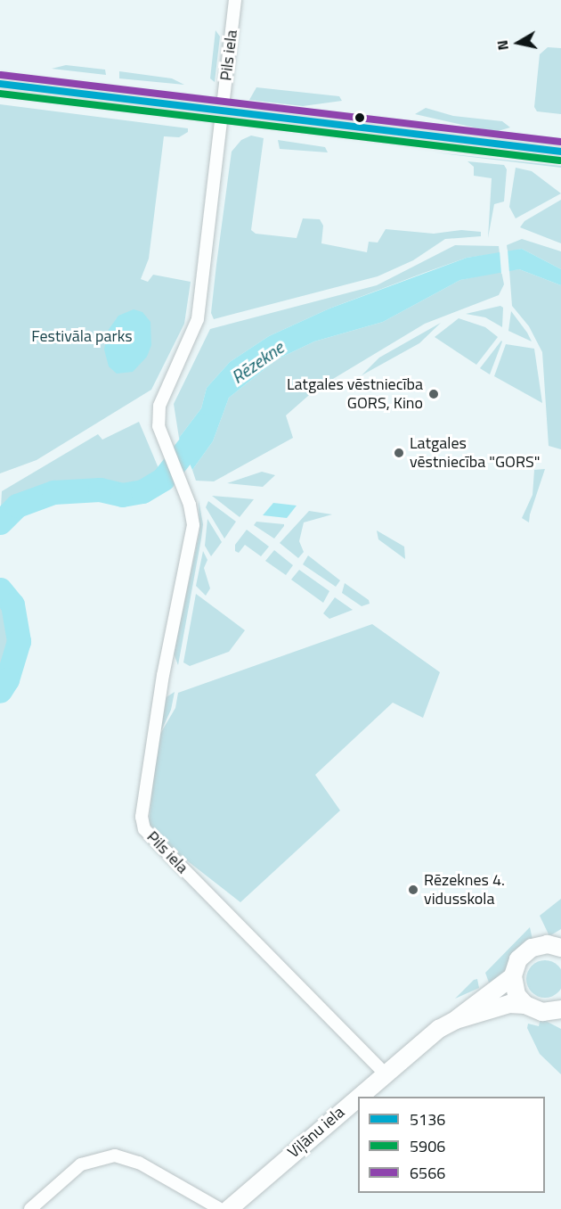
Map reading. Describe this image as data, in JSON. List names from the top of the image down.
{
  "streets": {
    "main road": ["Viļānu iela"],
    "street": ["Pils iela"]
  },
  "crossings": [
    ["Pils iela", "Viļānu iela"]
  ],
  "water": ["Rēzekne"],
  "parks": ["Festivāla parks"],
  "places": ["Latgales vēstniecība GORS, Kino", "Latgales vēstniecība \"GORS\"", "Rēzeknes 4. vidusskola"],
  "lines": ["transit line 6566", "transit line 5136", "transit line 5906"],
  "legend": ["5136", "5906", "6566"],
  "north": "left"
}
